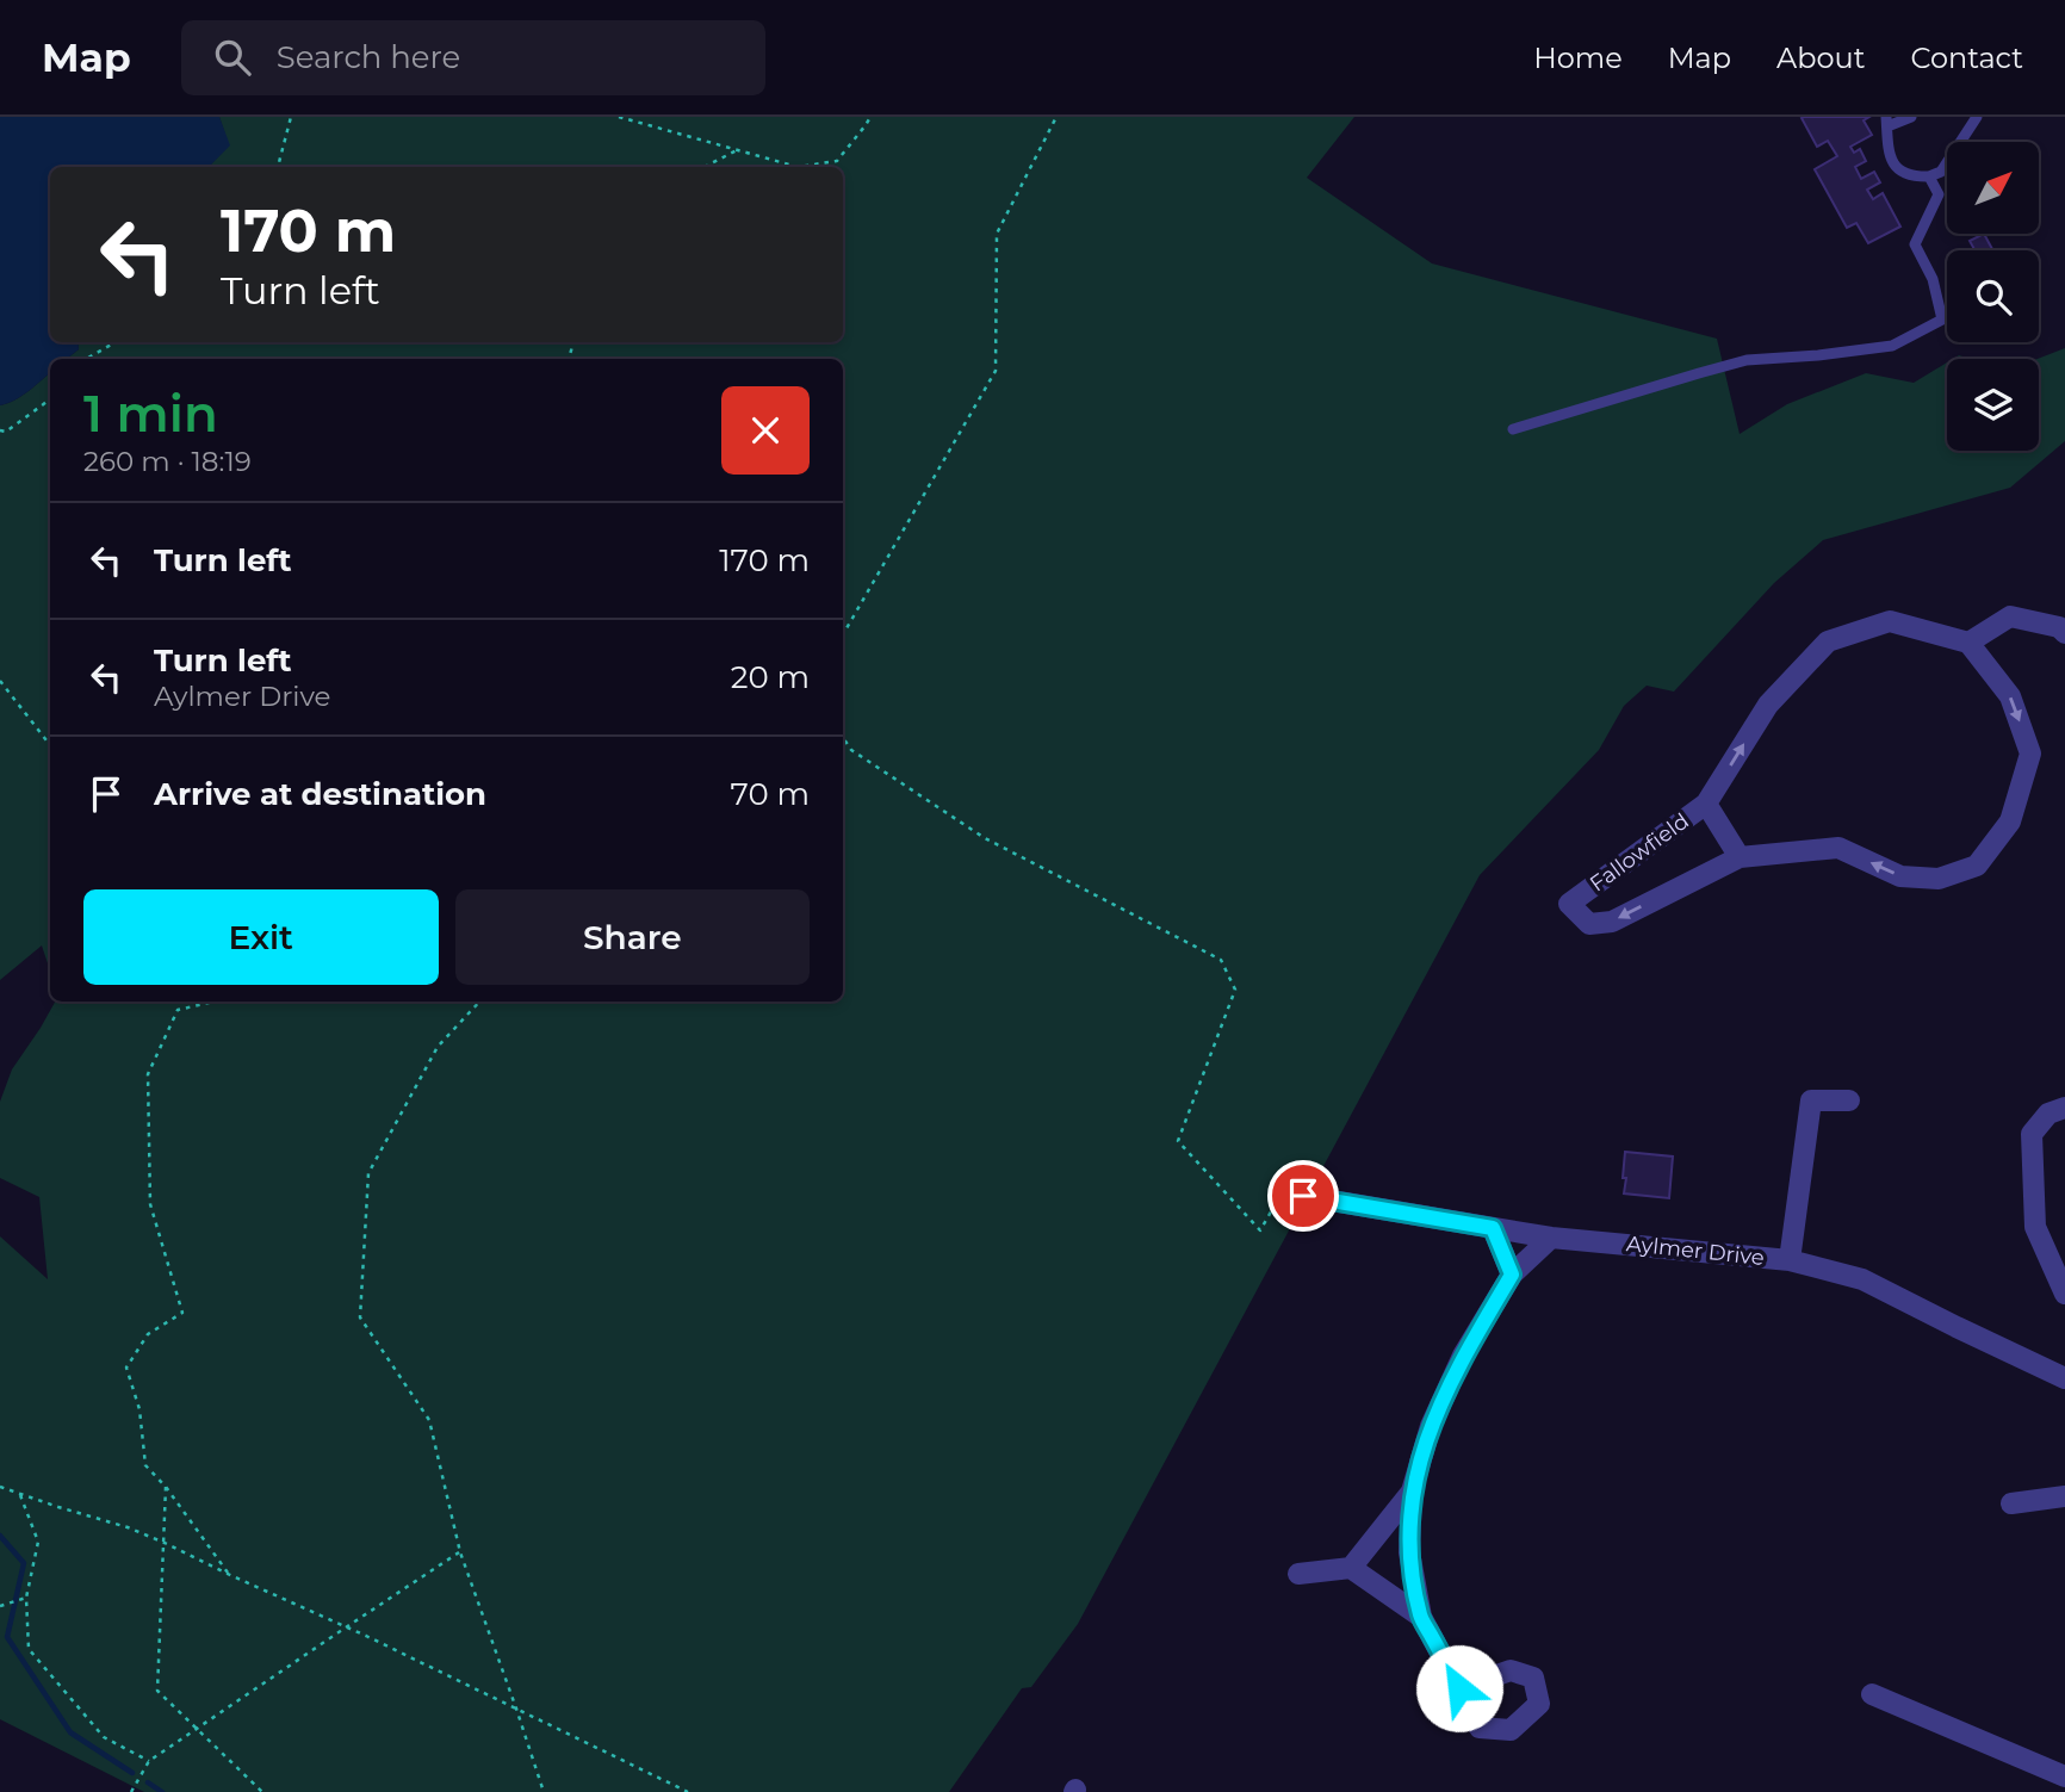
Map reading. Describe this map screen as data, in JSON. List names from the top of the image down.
{
  "streets": {
    "street": ["Fallowfield", "Aylmer Drive"]
  },
  "north": "top right",
  "page": {
    "header": "Map",
    "search": "Search here",
    "nav": [
      "Home",
      "Map",
      "About",
      "Contact"
    ],
    "turn": ["170 m", "Turn left"],
    "heading": ["1 min", "260 m · 18:19"],
    "list": [
      {
        "name": "Turn left",
        "value": "170 m"
      },
      {
        "name": "Turn left",
        "note": "Aylmer Drive",
        "value": "20 m"
      },
      {
        "name": "Arrive at destination",
        "value": "70 m"
      }
    ],
    "buttons": ["Exit", "Share"]
  }
}
